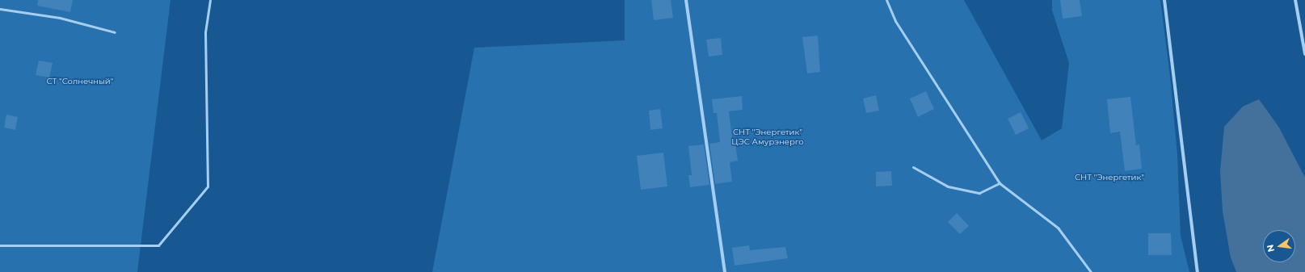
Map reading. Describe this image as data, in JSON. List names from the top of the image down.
{
  "parks": ["СТ \"Солнечный\"", "СНТ \"Энергетик\" ЦЭС Амурэнерго", "СНТ \"Энергетик\""],
  "north": "left"
}
